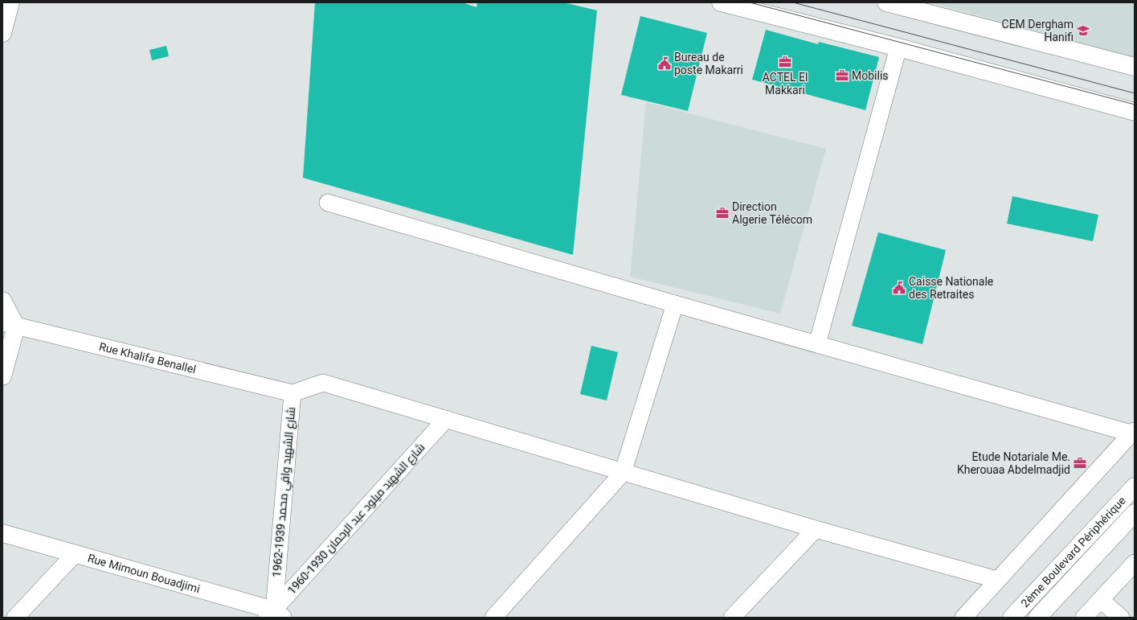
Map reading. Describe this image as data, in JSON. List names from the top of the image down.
{
  "streets": {
    "main road": ["2ème Boulevard Périphérique", "Rue Mimoun Bouadjimi"],
    "street": ["Rue Khalifa Benallel", "شارع الشهيد وافي محمد 1939-1962", "شارع الشهيد ميلود عبد الرحمان 1930-1960"]
  },
  "crossings": [
    ["Rue Khalifa Benallel", "شارع الشهيد وافي محمد 1939-1962"],
    ["شارع الشهيد وافي محمد 1939-1962", "شارع الشهيد ميلود عبد الرحمان 1930-1960"],
    ["شارع الشهيد وافي محمد 1939-1962", "Rue Mimoun Bouadjimi"],
    ["شارع الشهيد ميلود عبد الرحمان 1930-1960", "Rue Mimoun Bouadjimi"]
  ],
  "places": {
    "school or university": ["CEM Dergham Hanifi"],
    "office": [
      "ACTEL El Makkari",
      "Mobilis",
      "Direction Algerie Télécom",
      "Etude Notariale Me. Kherouaa Abdelmadjid"
    ],
    "public building": ["Bureau de poste Makarri", "Caisse Nationale des Retraites"]
  }
}
